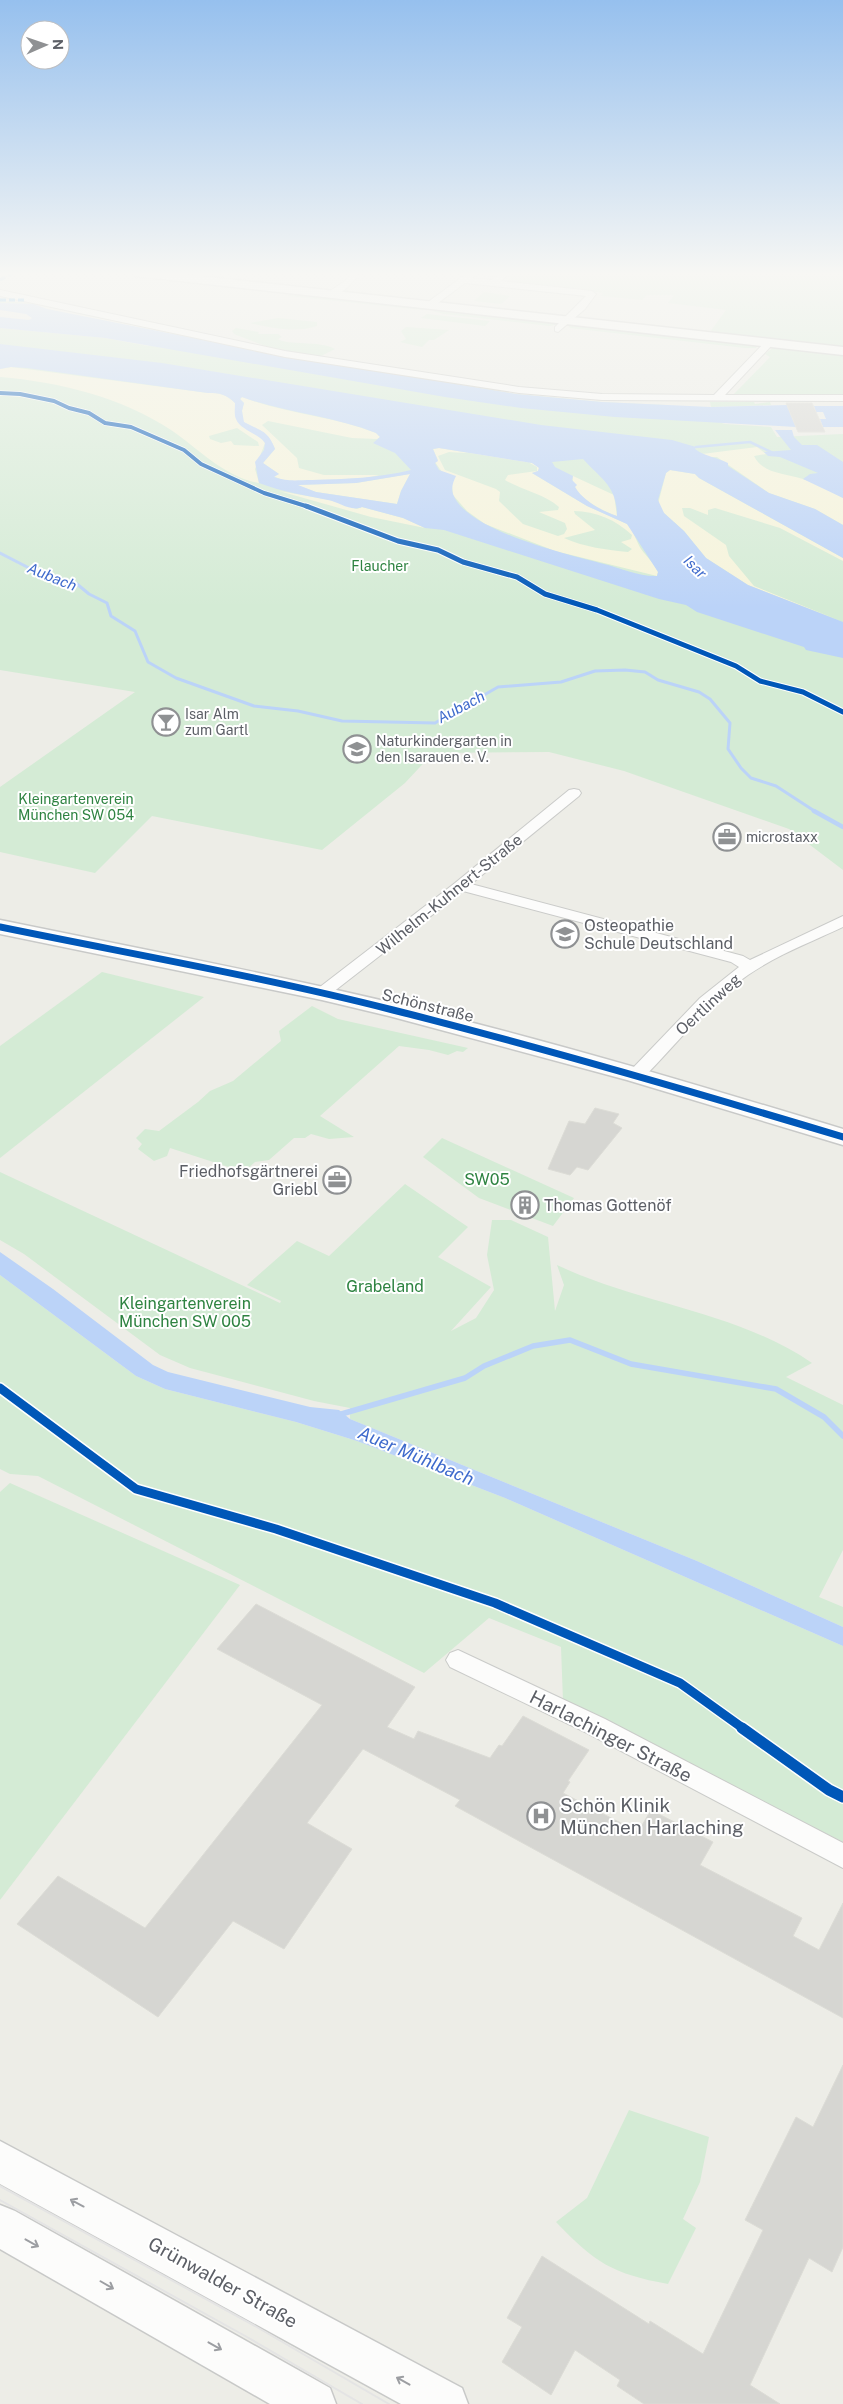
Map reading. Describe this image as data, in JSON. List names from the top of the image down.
{
  "streets": {
    "street": [
      "Wilhelm-Kuhnert-Straße",
      "Oertlinweg",
      "Schönstraße",
      "Harlachinger Straße",
      "Grünwalder Straße"
    ]
  },
  "crossings": [
    ["Wilhelm-Kuhnert-Straße", "Schönstraße"],
    ["Oertlinweg", "Schönstraße"]
  ],
  "water": ["Isar", "Aubach", "Auer Mühlbach"],
  "parks": [
    "Flaucher",
    "Kleingartenverein München SW 054",
    "SW05",
    "Grabeland",
    "Kleingartenverein München SW 005"
  ],
  "places": {
    "bar": ["Isar Alm zum Gartl"],
    "school or university": ["Naturkindergarten in den Isarauen e. V.", "Osteopathie Schule Deutschland"],
    "office": ["microstaxx", "Friedhofsgärtnerei Griebl"],
    "building": ["Thomas Gottenöf"],
    "hospital": ["Schön Klinik München Harlaching"]
  },
  "north": "right"
}
